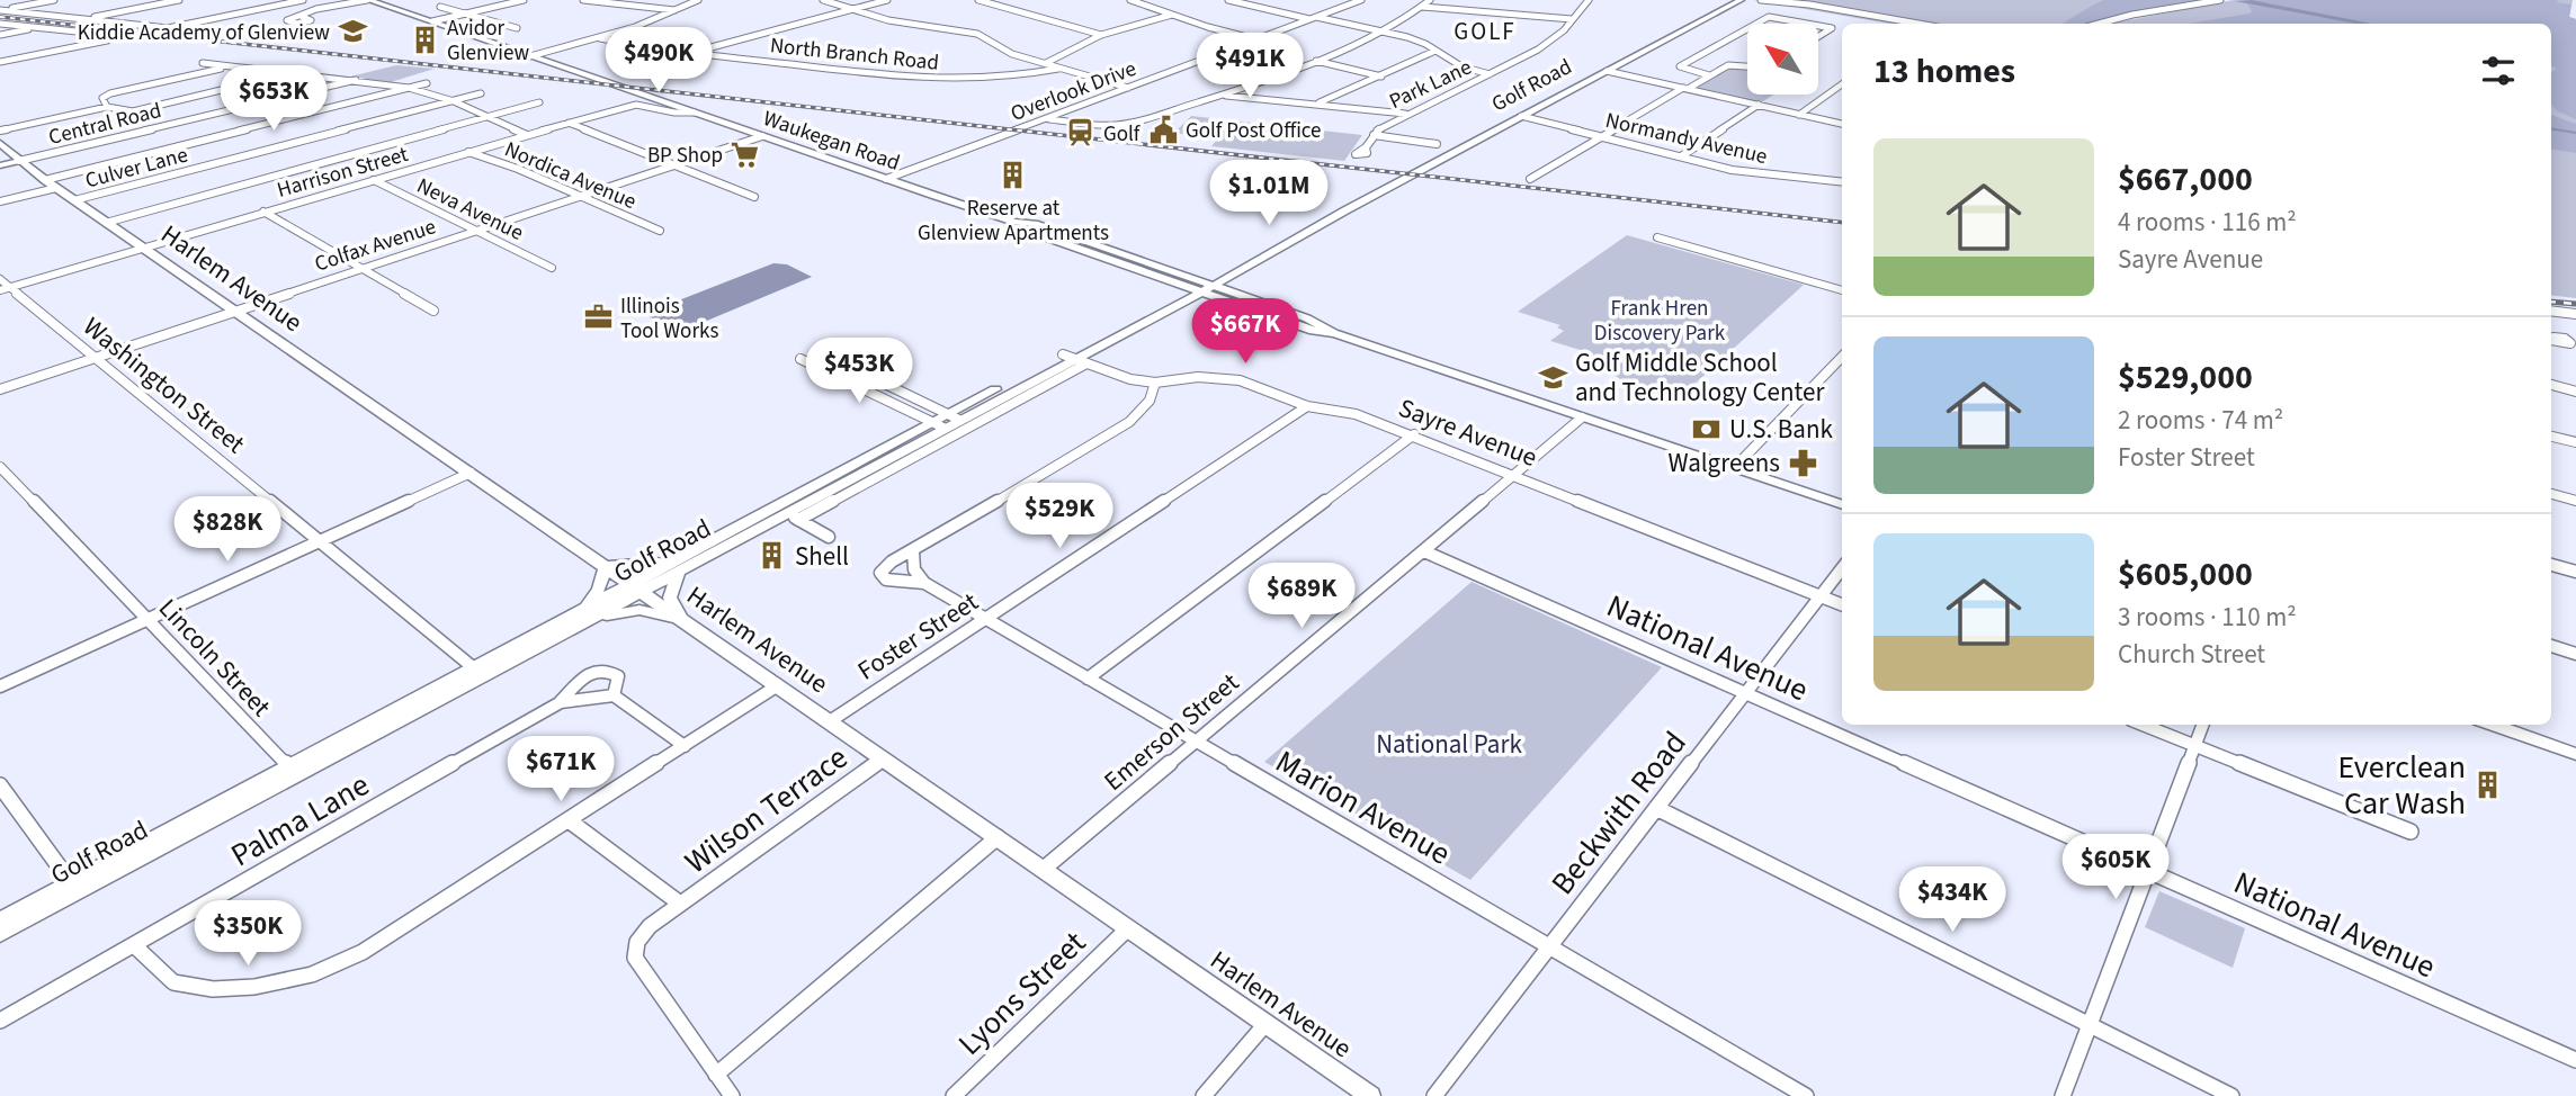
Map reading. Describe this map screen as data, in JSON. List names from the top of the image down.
{
  "streets": {
    "main road": [
      "Golf Road",
      "Central Road",
      "Waukegan Road",
      "Harlem Avenue"
    ],
    "street": [
      "North Branch Road",
      "Park Lane",
      "Overlook Drive",
      "Normandy Avenue",
      "Culver Lane",
      "Harrison Street",
      "Nordica Avenue",
      "Neva Avenue",
      "Colfax Avenue",
      "Washington Street",
      "Sayre Avenue",
      "Foster Street",
      "National Avenue",
      "Lincoln Street",
      "Emerson Street",
      "Marion Avenue",
      "Wilson Terrace",
      "Beckwith Road",
      "Palma Lane",
      "Lyons Street"
    ]
  },
  "crossings": [
    ["Golf Road", "Normandy Avenue"],
    ["Golf Road", "Waukegan Road"],
    ["Golf Road", "Harlem Avenue"],
    ["Golf Road", "Washington Street"],
    ["Golf Road", "Sayre Avenue"],
    ["Golf Road", "Lincoln Street"],
    ["Overlook Drive", "Waukegan Road"],
    ["Central Road", "Harlem Avenue"],
    ["Waukegan Road", "Harrison Street"],
    ["Waukegan Road", "Colfax Avenue"],
    ["Culver Lane", "Harlem Avenue"],
    ["Harrison Street", "Nordica Avenue"],
    ["Harrison Street", "Neva Avenue"],
    ["Harrison Street", "Harlem Avenue"],
    ["Harrison Street", "Washington Street"],
    ["Nordica Avenue", "Colfax Avenue"],
    ["Neva Avenue", "Colfax Avenue"],
    ["Colfax Avenue", "Harlem Avenue"],
    ["Colfax Avenue", "Washington Street"],
    ["Harlem Avenue", "Foster Street"],
    ["Harlem Avenue", "Emerson Street"],
    ["Harlem Avenue", "Wilson Terrace"],
    ["Harlem Avenue", "Lyons Street"],
    ["Sayre Avenue", "Foster Street"],
    ["Sayre Avenue", "Emerson Street"],
    ["Sayre Avenue", "Beckwith Road"],
    ["Foster Street", "Marion Avenue"],
    ["National Avenue", "Emerson Street"],
    ["National Avenue", "Beckwith Road"],
    ["Emerson Street", "Marion Avenue"],
    ["Marion Avenue", "Beckwith Road"]
  ],
  "districts": ["GOLF"],
  "parks": ["Frank Hren Discovery Park", "National Park"],
  "places": {
    "school or university": ["Kiddie Academy of Glenview", "Golf Middle School and Technology Center"],
    "building": [
      "Avidor Glenview",
      "Reserve at Glenview Apartments",
      "Shell",
      "Everclean Car Wash"
    ],
    "public building": ["Golf Post Office"],
    "station": ["Golf"],
    "supermarket": ["BP Shop"],
    "office": ["Illinois Tool Works"],
    "bank": ["U.S. Bank"],
    "pharmacy": ["Walgreens"]
  },
  "north": "top left",
  "page": {
    "heading": "13 homes",
    "price": [
      "$490K",
      "$491K",
      "$653K",
      "$1.01M",
      "$667K",
      "$453K",
      "$529K",
      "$828K",
      "$689K",
      "$671K",
      "$605K",
      "$434K",
      "$350K"
    ],
    "list": [
      {
        "name": "$667,000",
        "note": "4 rooms · 116 m² · Sayre Avenue"
      },
      {
        "name": "$529,000",
        "note": "2 rooms · 74 m² · Foster Street"
      },
      {
        "name": "$605,000",
        "note": "3 rooms · 110 m² · Church Street"
      }
    ]
  }
}
